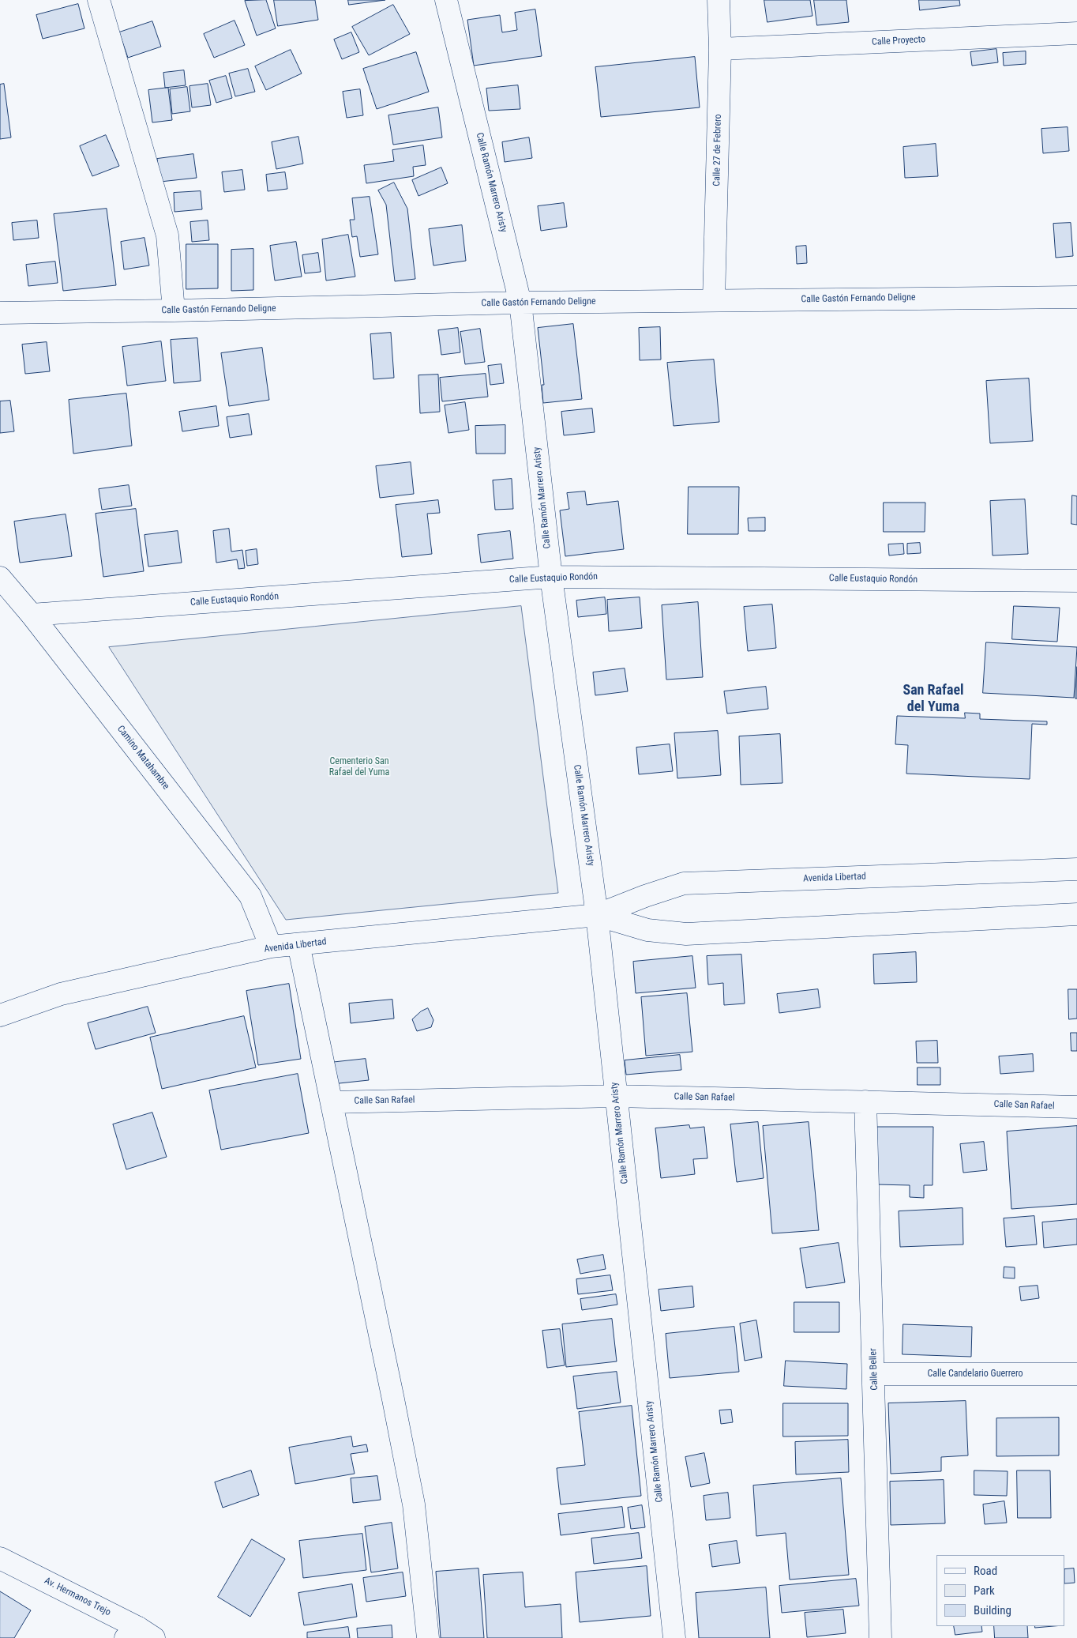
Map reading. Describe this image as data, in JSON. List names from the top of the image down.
{
  "streets": {
    "street": [
      "Calle Proyecto",
      "Calle 27 de Febrero",
      "Calle Ramón Marrero Aristy",
      "Calle Gastón Fernando Deligne",
      "Calle Eustaquio Rondón",
      "Camino Matahambre",
      "Avenida Libertad",
      "Calle San Rafael",
      "Calle Beller",
      "Calle Candelario Guerrero",
      "Av. Hermanos Trejo"
    ]
  },
  "crossings": [
    ["Calle Proyecto", "Calle 27 de Febrero"],
    ["Calle 27 de Febrero", "Calle Gastón Fernando Deligne"],
    ["Calle Ramón Marrero Aristy", "Calle Gastón Fernando Deligne"],
    ["Calle Ramón Marrero Aristy", "Calle Eustaquio Rondón"],
    ["Calle Ramón Marrero Aristy", "Avenida Libertad"],
    ["Calle Ramón Marrero Aristy", "Calle San Rafael"],
    ["Calle Eustaquio Rondón", "Camino Matahambre"],
    ["Camino Matahambre", "Avenida Libertad"],
    ["Calle San Rafael", "Calle Beller"],
    ["Calle Beller", "Calle Candelario Guerrero"]
  ],
  "districts": ["San Rafael del Yuma"],
  "parks": ["Cementerio San Rafael del Yuma"],
  "legend": ["Road", "Park", "Building"]
}
